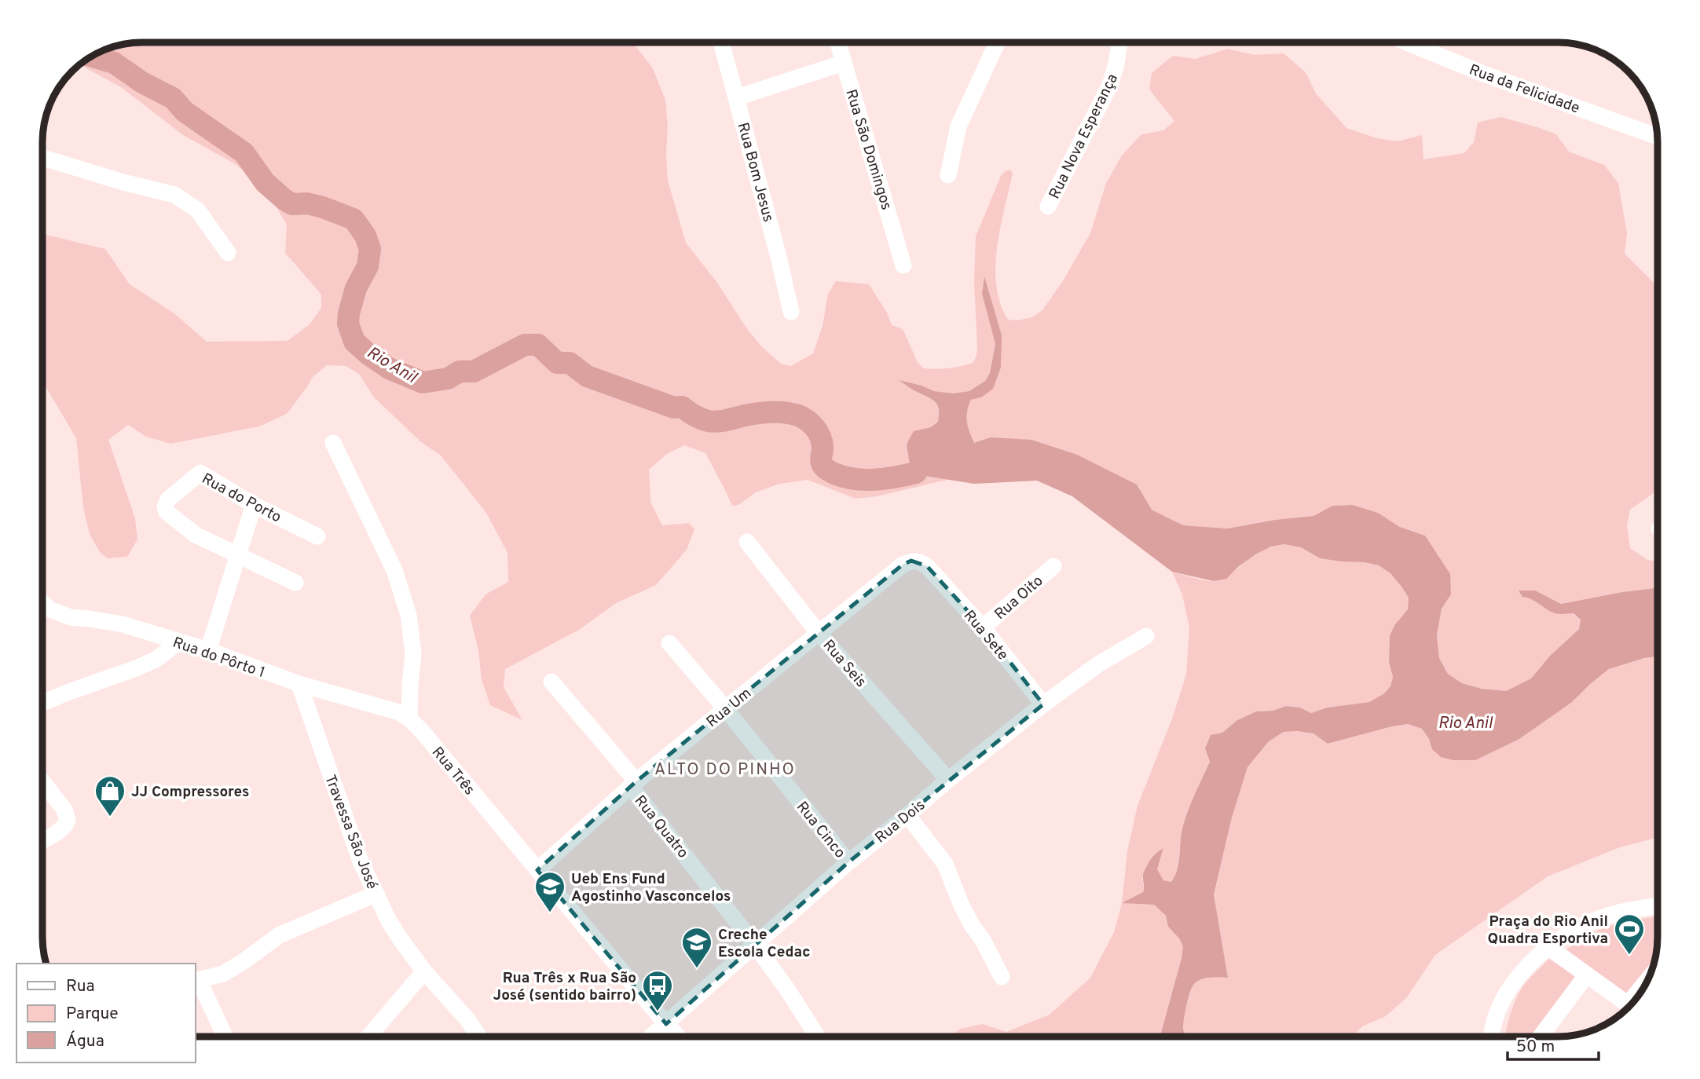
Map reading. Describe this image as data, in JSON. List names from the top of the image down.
{
  "streets": {
    "street": [
      "Rua da Felicidade",
      "Rua Nova Esperança",
      "Rua São Domingos",
      "Rua Bom Jesus",
      "Rua do Porto",
      "Rua Oito",
      "Rua Sete",
      "Rua do Pôrto 1",
      "Rua Seis",
      "Rua Um",
      "Rua Três",
      "Rua Dois",
      "Rua Quatro",
      "Rua Cinco",
      "Travessa São José"
    ]
  },
  "crossings": [
    ["Rua Oito", "Rua Sete"],
    ["Rua Sete", "Rua Um"],
    ["Rua Sete", "Rua Dois"],
    ["Rua do Pôrto 1", "Rua Três"],
    ["Rua do Pôrto 1", "Travessa São José"],
    ["Rua Seis", "Rua Um"],
    ["Rua Seis", "Rua Dois"],
    ["Rua Um", "Rua Três"],
    ["Rua Um", "Rua Quatro"],
    ["Rua Um", "Rua Cinco"],
    ["Rua Três", "Rua Dois"],
    ["Rua Dois", "Rua Quatro"],
    ["Rua Dois", "Rua Cinco"]
  ],
  "districts": ["ALTO DO PINHO"],
  "water": ["Rio Anil"],
  "places": {
    "shop": ["JJ Compressores"],
    "school or university": ["Ueb Ens Fund Agostinho Vasconcelos", "Creche Escola Cedac"],
    "sports": ["Praça do Rio Anil Quadra Esportiva"],
    "bus stop": ["Rua Três x Rua São José (sentido bairro)"]
  },
  "legend": ["Rua", "Parque", "Água"],
  "scale_bar": "50 m"
}
